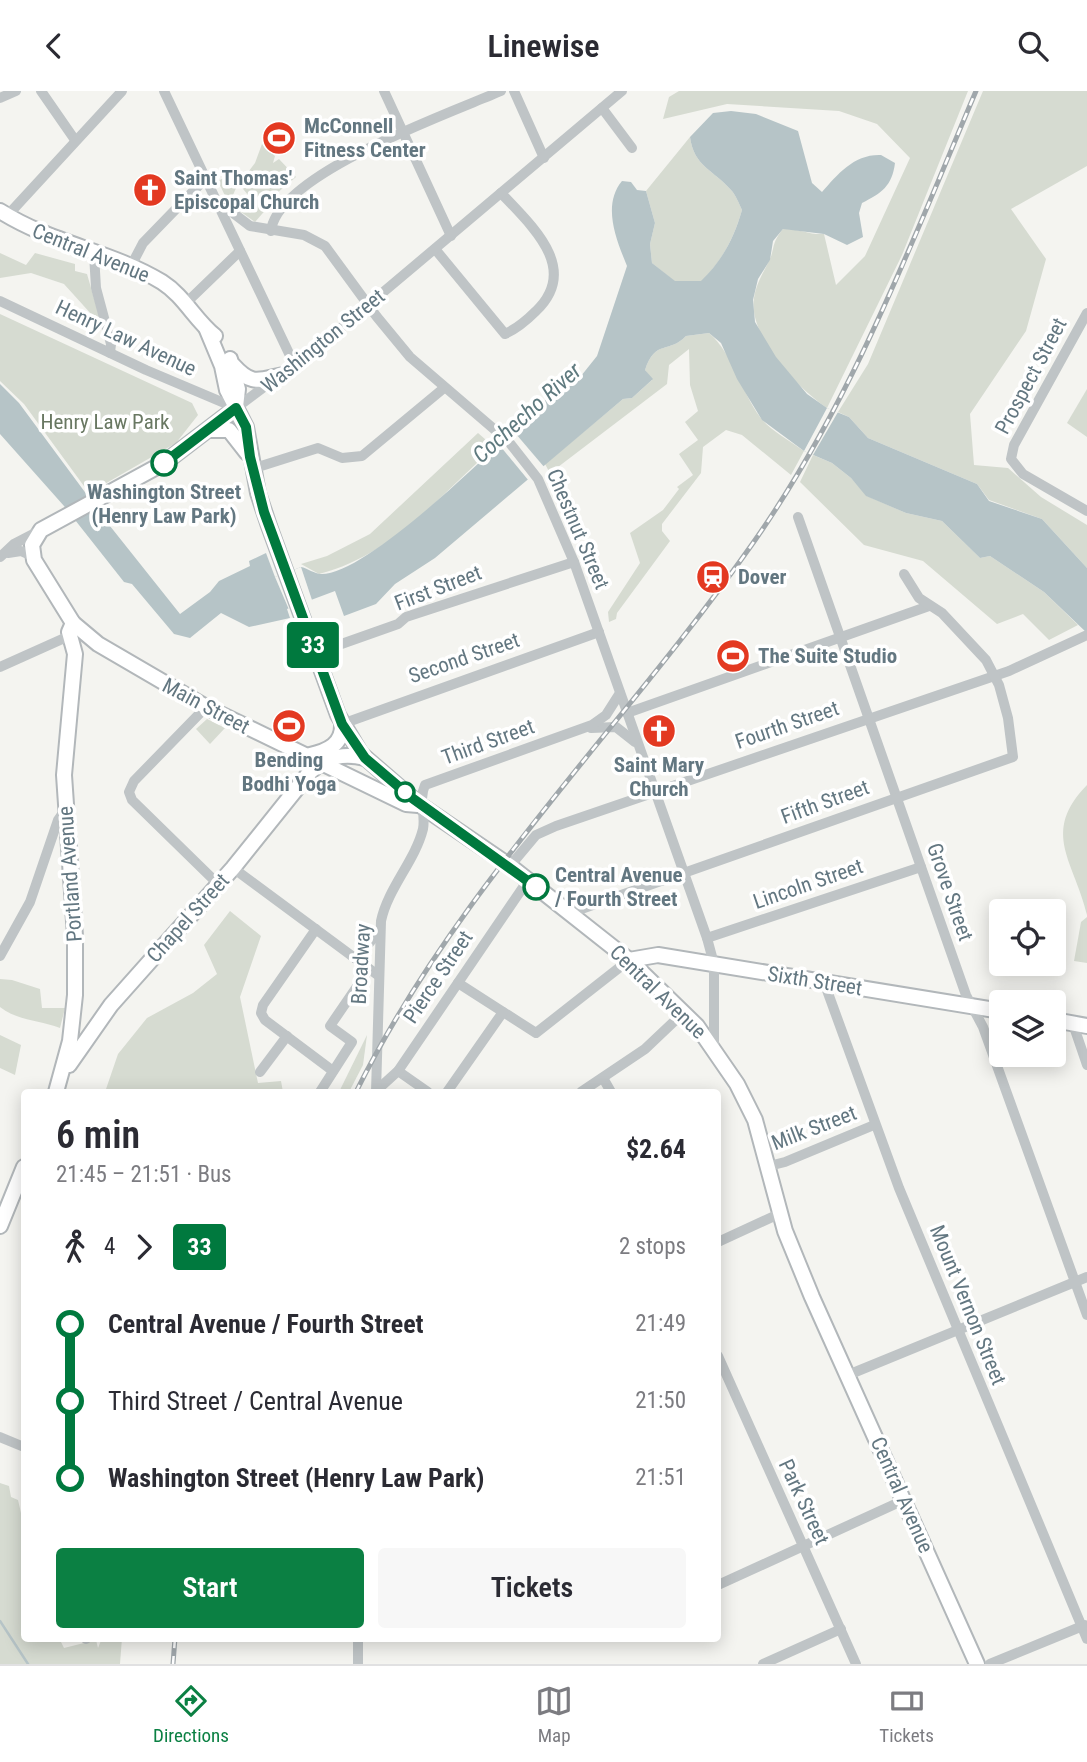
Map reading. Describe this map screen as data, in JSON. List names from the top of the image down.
{
  "streets": {
    "main road": [
      "Central Avenue",
      "Washington Street",
      "Main Street",
      "Portland Avenue",
      "Chapel Street",
      "Sixth Street"
    ],
    "street": [
      "Henry Law Avenue",
      "Prospect Street",
      "Chestnut Street",
      "First Street",
      "Second Street",
      "Fourth Street",
      "Third Street",
      "Fifth Street",
      "Lincoln Street",
      "Grove Street",
      "Broadway",
      "Pierce Street",
      "Milk Street",
      "Mount Vernon Street",
      "Park Street"
    ]
  },
  "crossings": [
    ["Central Avenue", "Henry Law Avenue"],
    ["Central Avenue", "Washington Street"],
    ["Central Avenue", "Chestnut Street"],
    ["Central Avenue", "First Street"],
    ["Central Avenue", "Second Street"],
    ["Central Avenue", "Main Street"],
    ["Central Avenue", "Fourth Street"],
    ["Central Avenue", "Third Street"],
    ["Central Avenue", "Fifth Street"],
    ["Central Avenue", "Broadway"],
    ["Central Avenue", "Pierce Street"],
    ["Central Avenue", "Sixth Street"],
    ["Central Avenue", "Milk Street"],
    ["Henry Law Avenue", "Washington Street"],
    ["Washington Street", "Chestnut Street"],
    ["Chestnut Street", "First Street"],
    ["Chestnut Street", "Second Street"],
    ["Chestnut Street", "Fourth Street"],
    ["Chestnut Street", "Third Street"],
    ["Chestnut Street", "Fifth Street"],
    ["Chestnut Street", "Lincoln Street"],
    ["Chestnut Street", "Sixth Street"],
    ["Main Street", "Third Street"],
    ["Main Street", "Portland Avenue"],
    ["Main Street", "Chapel Street"],
    ["Main Street", "Broadway"],
    ["Fourth Street", "Fifth Street"],
    ["Fourth Street", "Grove Street"],
    ["Third Street", "Broadway"],
    ["Fifth Street", "Grove Street"],
    ["Portland Avenue", "Chapel Street"],
    ["Lincoln Street", "Grove Street"],
    ["Grove Street", "Sixth Street"],
    ["Sixth Street", "Mount Vernon Street"],
    ["Milk Street", "Mount Vernon Street"]
  ],
  "water": ["Cochecho River"],
  "parks": ["Henry Law Park"],
  "places": {
    "sports": ["McConnell Fitness Center", "The Suite Studio", "Bending Bodhi Yoga"],
    "church": ["Saint Thomas' Episcopal Church", "Saint Mary Church"],
    "other": ["Washington Street (Henry Law Park)", "Central Avenue / Fourth Street"],
    "station": ["Dover"]
  },
  "lines": ["bus line 33"],
  "page": {
    "header": "Linewise",
    "on_map": "33",
    "heading": ["6 min", "21:45 – 21:51 · Bus", "$2.64"],
    "legs": ["4", "33", "2 stops"],
    "list": [
      {
        "name": "Central Avenue / Fourth Street",
        "value": "21:49"
      },
      {
        "name": "Third Street / Central Avenue",
        "value": "21:50"
      },
      {
        "name": "Washington Street (Henry Law Park)",
        "value": "21:51"
      }
    ],
    "buttons": ["Start", "Tickets"],
    "tabs": ["Directions", "Map", "Tickets"]
  }
}
